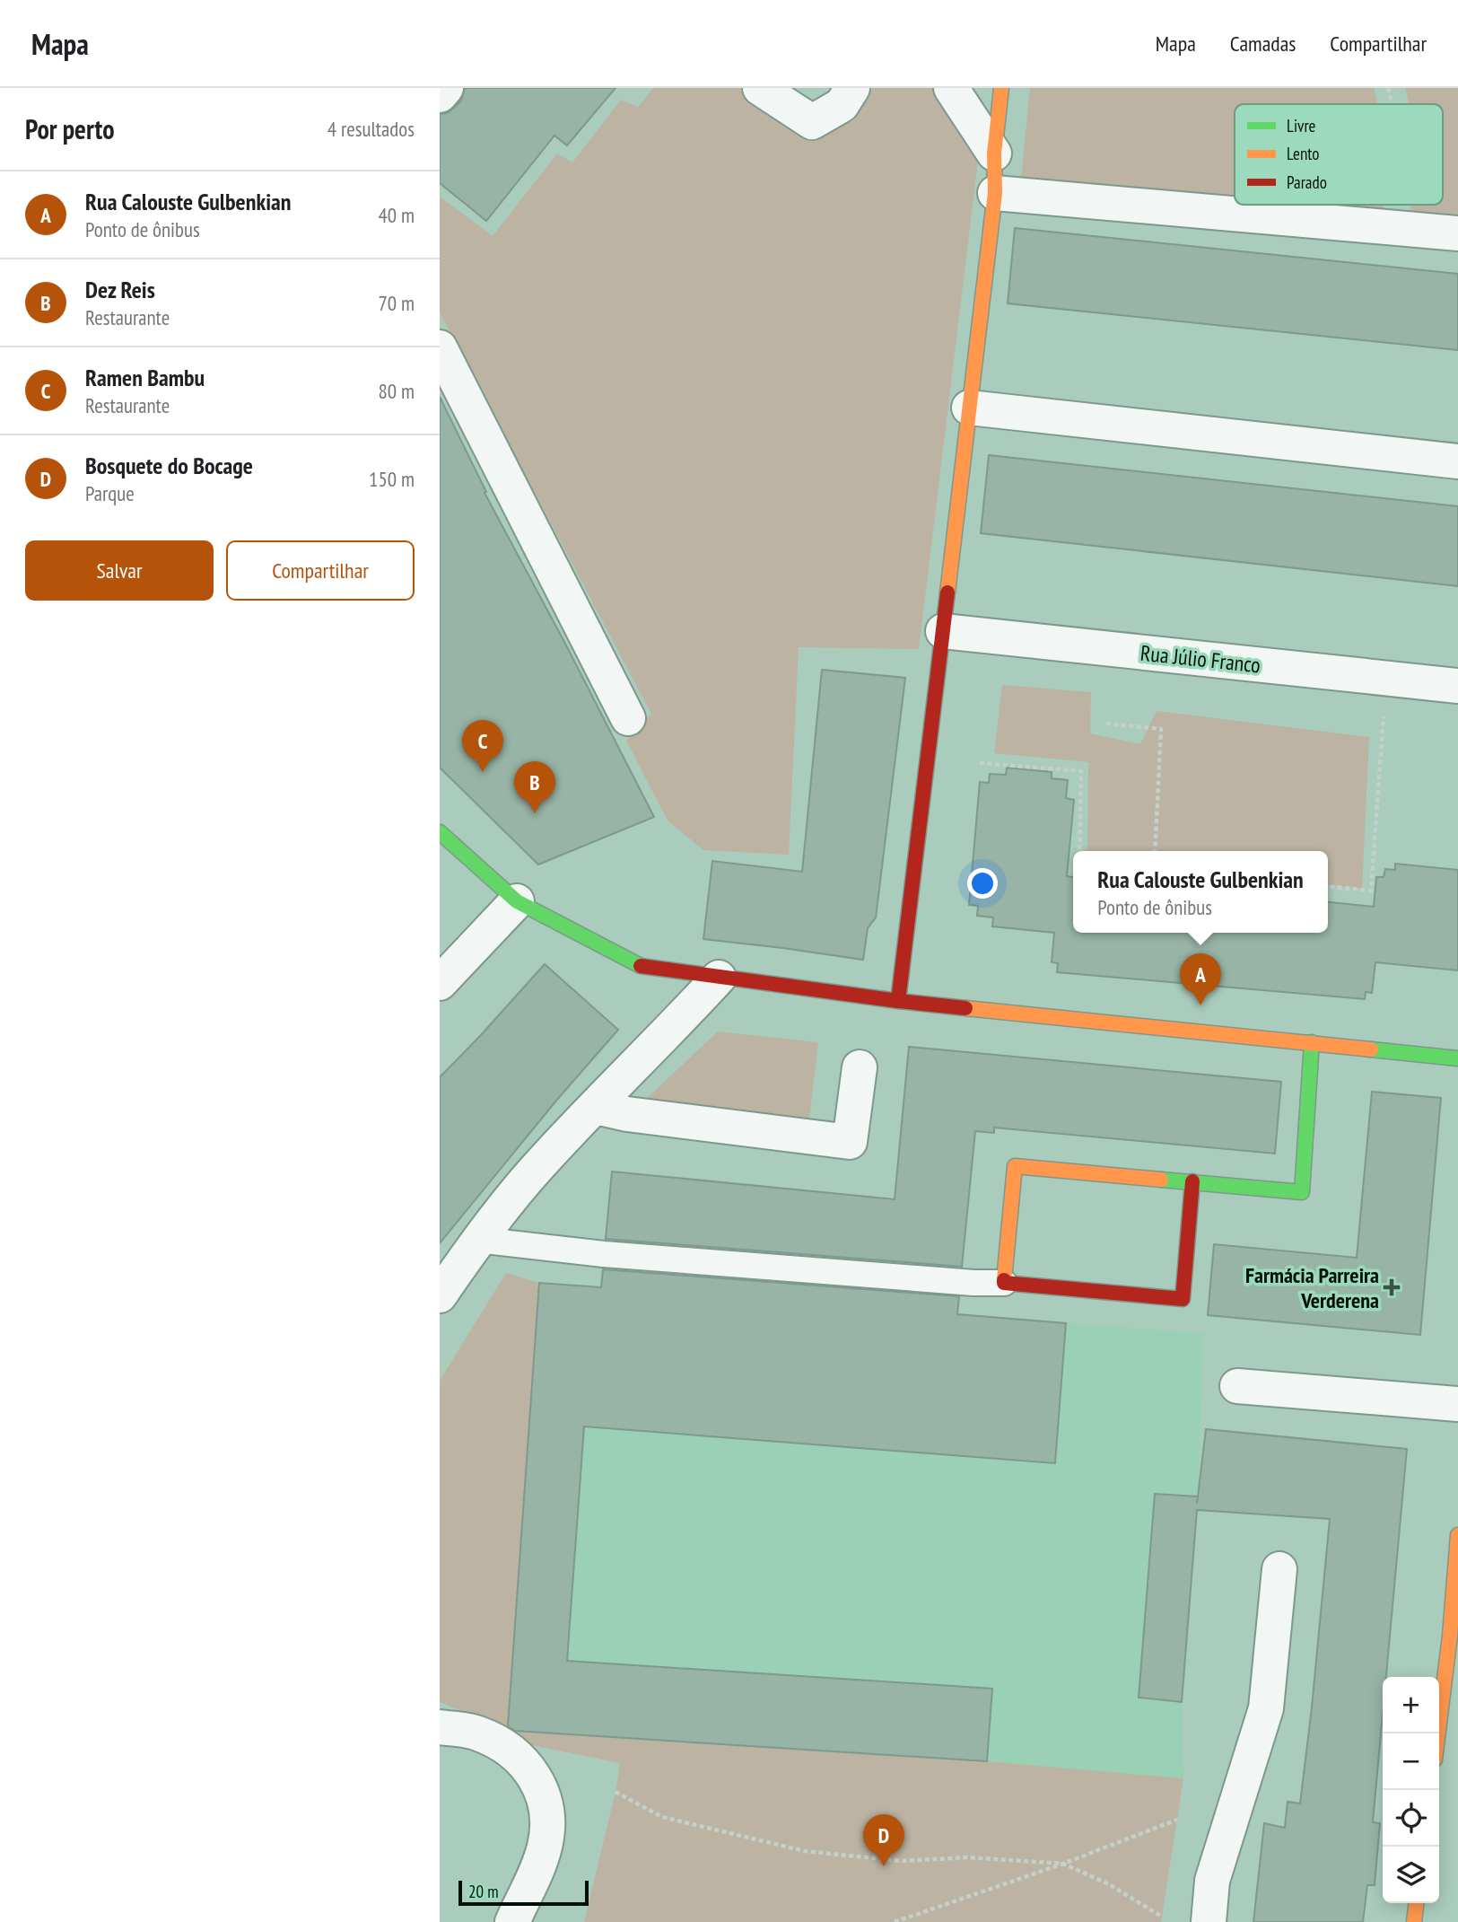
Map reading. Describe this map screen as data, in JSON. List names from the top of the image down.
{
  "streets": {
    "street": ["Rua Júlio Franco"]
  },
  "places": {
    "health": ["Farmácia Parreira Verderena"]
  },
  "legend": ["Livre", "Lento", "Parado"],
  "scale_bar": "20 m",
  "page": {
    "header": "Mapa",
    "nav": ["Mapa", "Camadas", "Compartilhar"],
    "heading": ["Por perto", "4 resultados"],
    "list": [
      {
        "mark": "A",
        "name": "Rua Calouste Gulbenkian",
        "note": "Ponto de ônibus",
        "value": "40 m"
      },
      {
        "mark": "B",
        "name": "Dez Reis",
        "note": "Restaurante",
        "value": "70 m"
      },
      {
        "mark": "C",
        "name": "Ramen Bambu",
        "note": "Restaurante",
        "value": "80 m"
      },
      {
        "mark": "D",
        "name": "Bosquete do Bocage",
        "note": "Parque",
        "value": "150 m"
      }
    ],
    "buttons": ["Salvar", "Compartilhar"],
    "pins": [
      "C",
      "B",
      "A",
      "D"
    ],
    "popup": ["Rua Calouste Gulbenkian", "Ponto de ônibus"],
    "map_buttons": ["+", "−"],
    "scale": "20 m"
  }
}
